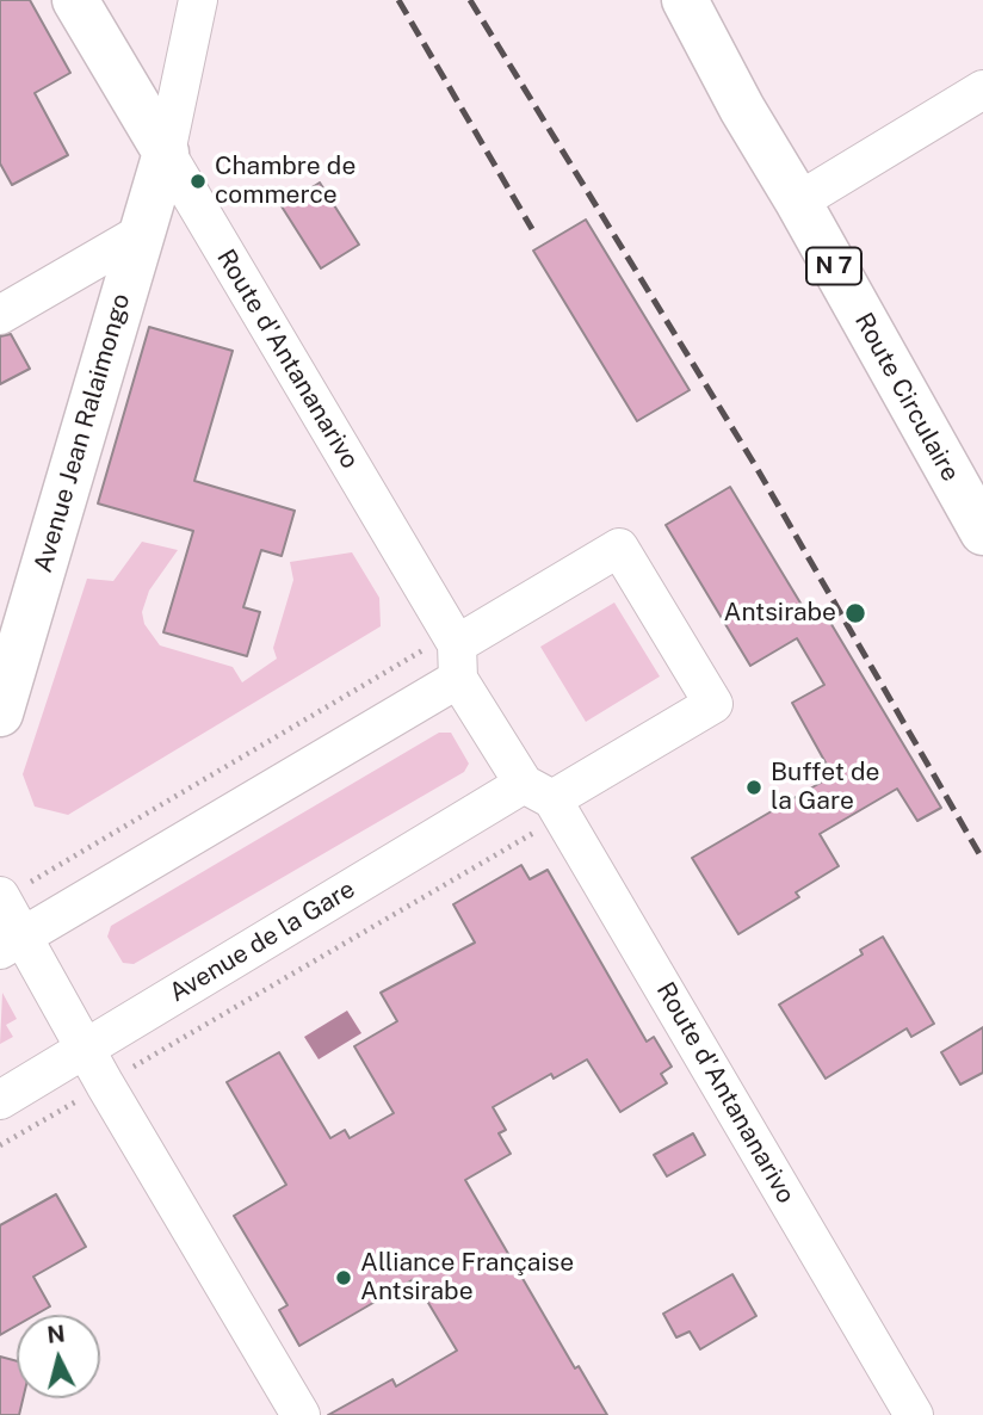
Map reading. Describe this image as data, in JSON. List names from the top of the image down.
{
  "streets": {
    "main road": [
      "N 7",
      "Route d'Antananarivo",
      "Route Circulaire",
      "Avenue Jean Ralaimongo"
    ],
    "street": ["Avenue de la Gare"]
  },
  "crossings": [
    ["Route d'Antananarivo", "Avenue Jean Ralaimongo"],
    ["Route d'Antananarivo", "Avenue de la Gare"]
  ],
  "places": [
    "Chambre de commerce",
    "Antsirabe",
    "Buffet de la Gare",
    "Alliance Française Antsirabe"
  ],
  "north": "top"
}
